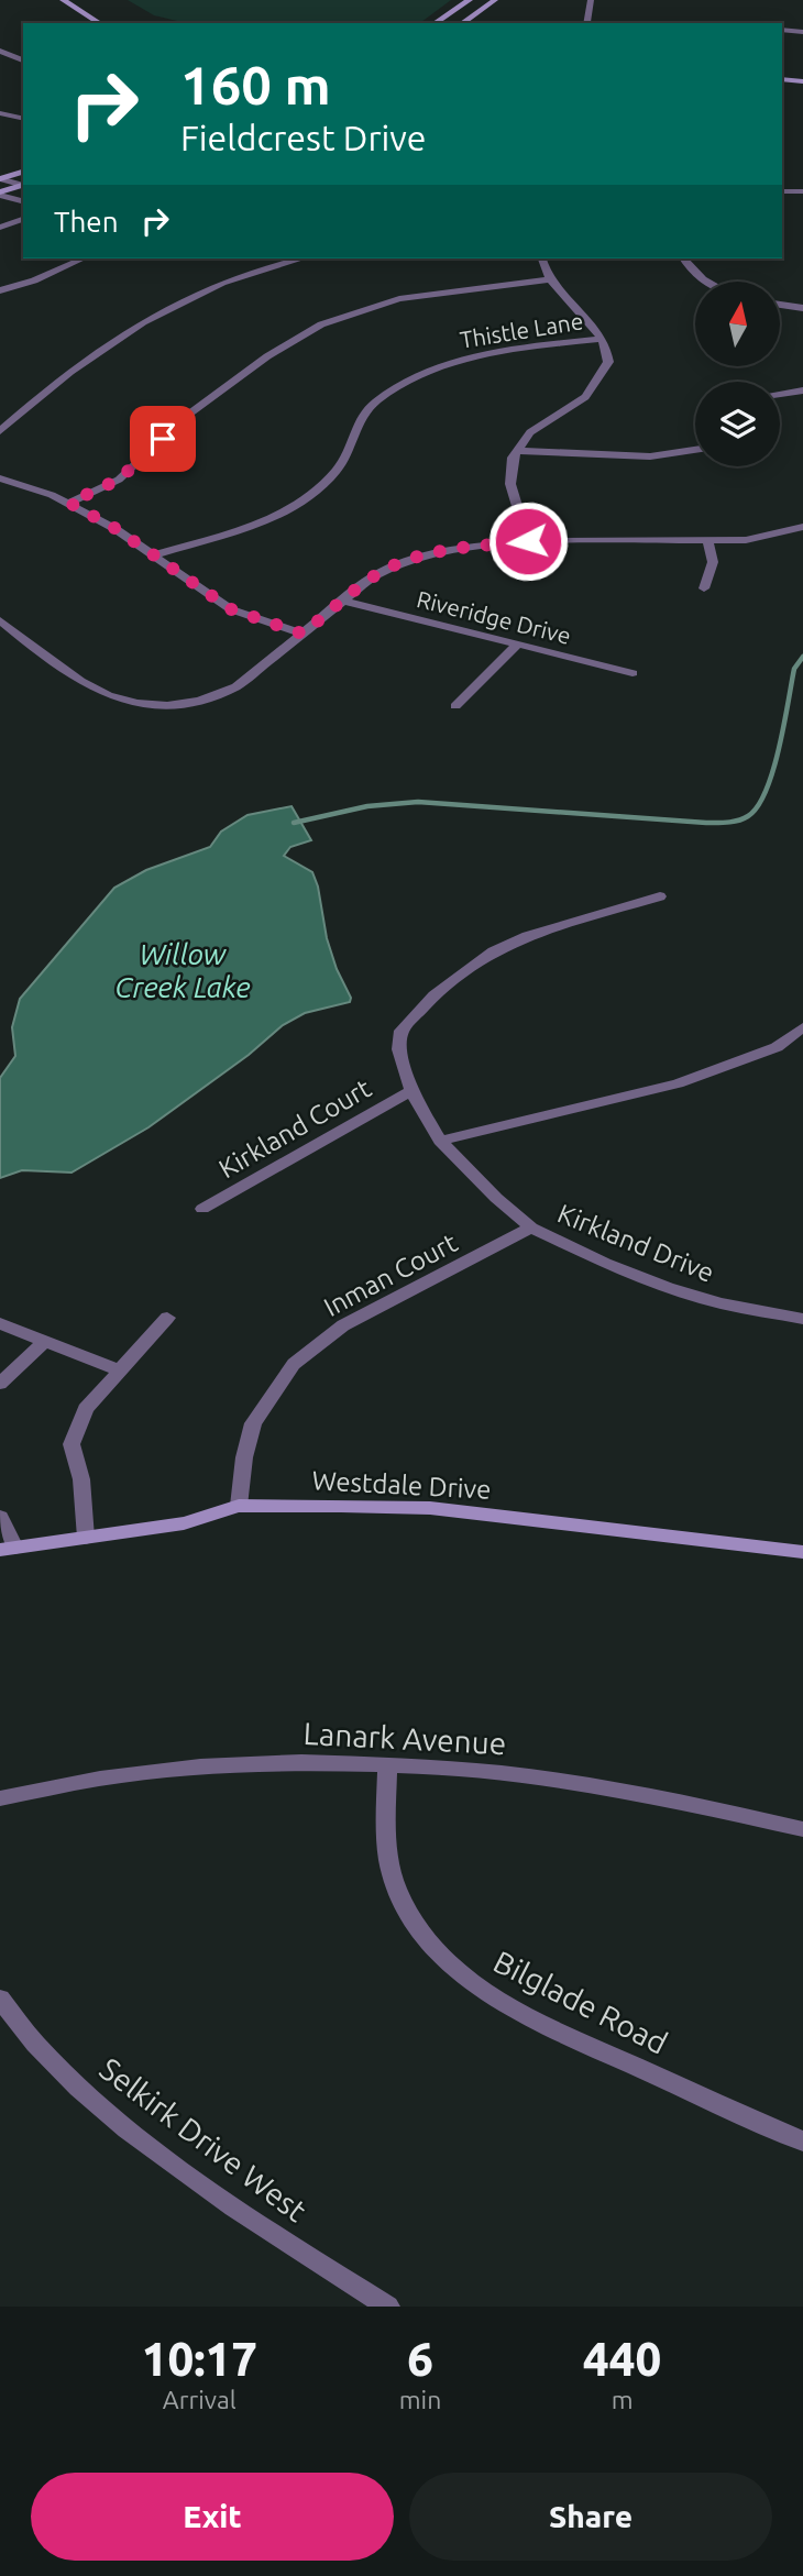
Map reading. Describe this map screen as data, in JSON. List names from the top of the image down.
{
  "streets": {
    "street": [
      "Thistle Lane",
      "Riveridge Drive",
      "Kirkland Court",
      "Kirkland Drive",
      "Inman Court",
      "Westdale Drive",
      "Lanark Avenue",
      "Bilglade Road",
      "Selkirk Drive West"
    ]
  },
  "crossings": [
    ["Kirkland Court", "Kirkland Drive"],
    ["Kirkland Drive", "Inman Court"],
    ["Inman Court", "Westdale Drive"],
    ["Lanark Avenue", "Bilglade Road"]
  ],
  "water": ["Willow Creek Lake"],
  "north": "top",
  "page": {
    "turn": ["160 m", "Fieldcrest Drive"],
    "then": "Then",
    "eta": [
      "10:17",
      "Arrival",
      "6",
      "min",
      "440",
      "m"
    ],
    "buttons": ["Exit", "Share"]
  }
}
